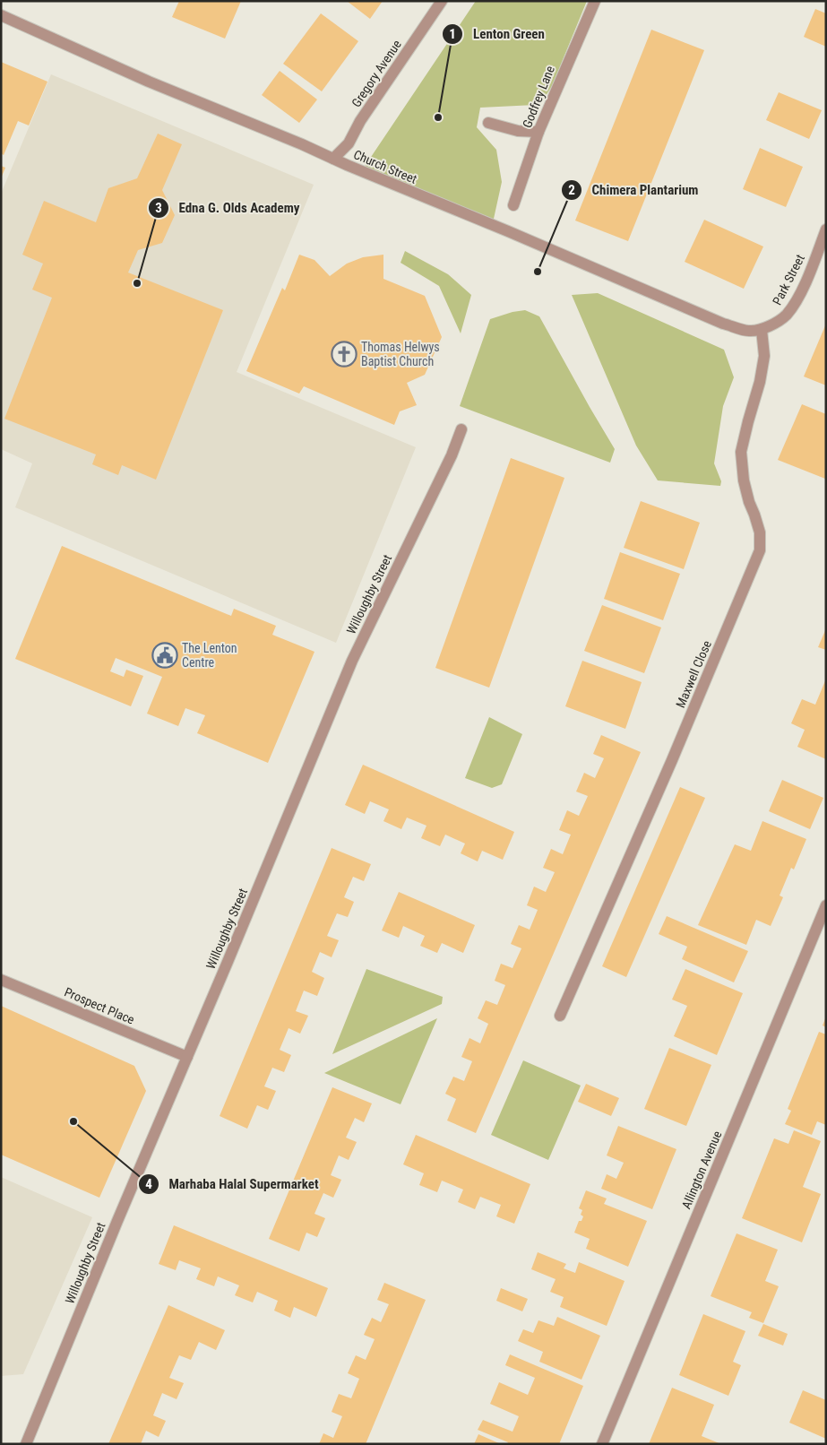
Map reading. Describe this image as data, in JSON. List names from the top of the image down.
{
  "streets": {
    "street": [
      "Gregory Avenue",
      "Godfrey Lane",
      "Church Street",
      "Park Street",
      "Willoughby Street",
      "Maxwell Close",
      "Prospect Place",
      "Allington Avenue"
    ]
  },
  "crossings": [
    ["Gregory Avenue", "Church Street"],
    ["Church Street", "Park Street"],
    ["Church Street", "Maxwell Close"],
    ["Park Street", "Maxwell Close"],
    ["Willoughby Street", "Prospect Place"]
  ],
  "places": {
    "other": [
      "Lenton Green",
      "Chimera Plantarium",
      "Edna G. Olds Academy",
      "Marhaba Halal Supermarket"
    ],
    "church": ["Thomas Helwys Baptist Church"],
    "public building": ["The Lenton Centre"]
  }
}
